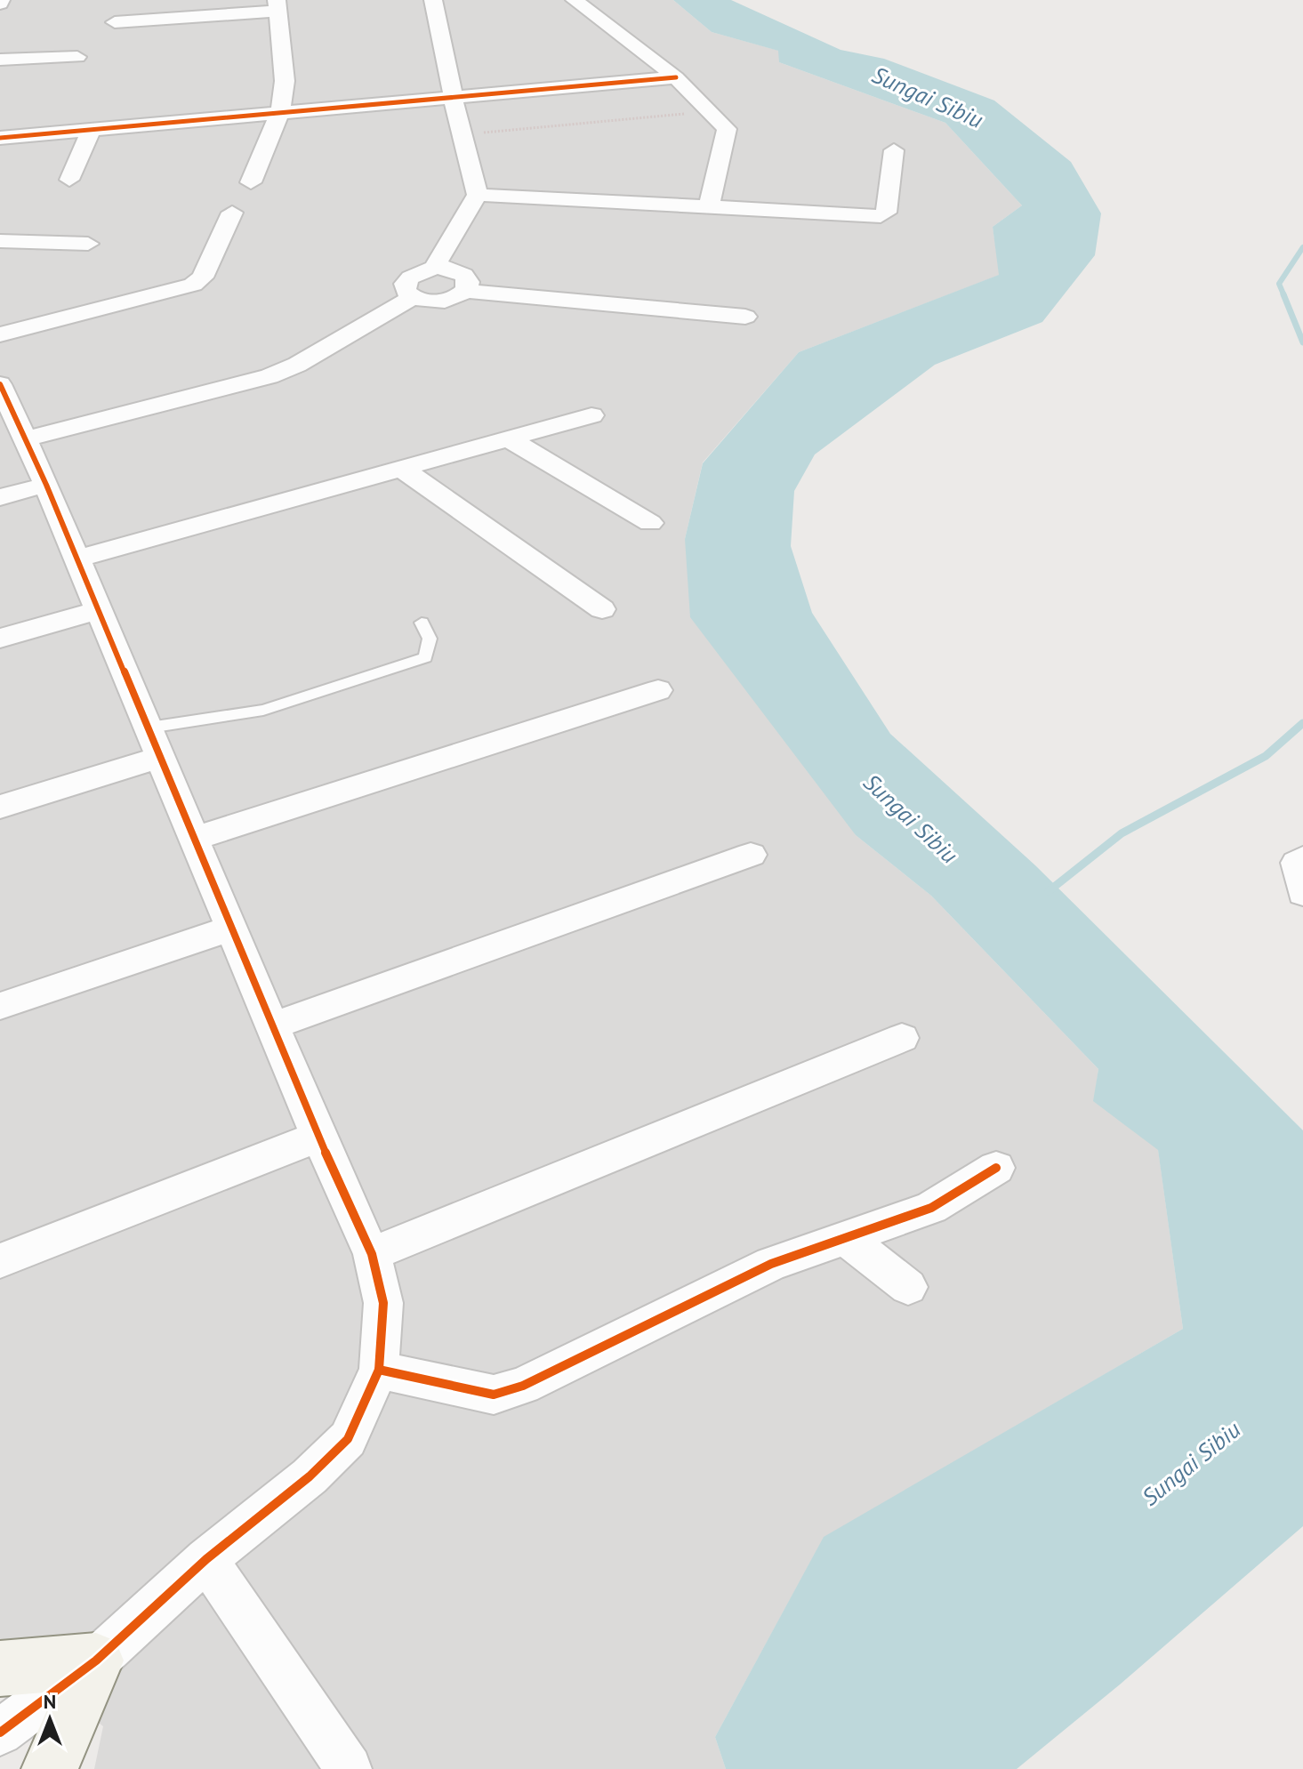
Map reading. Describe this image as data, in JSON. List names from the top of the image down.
{
  "water": ["Sungai Sibiu"],
  "north": "top"
}
